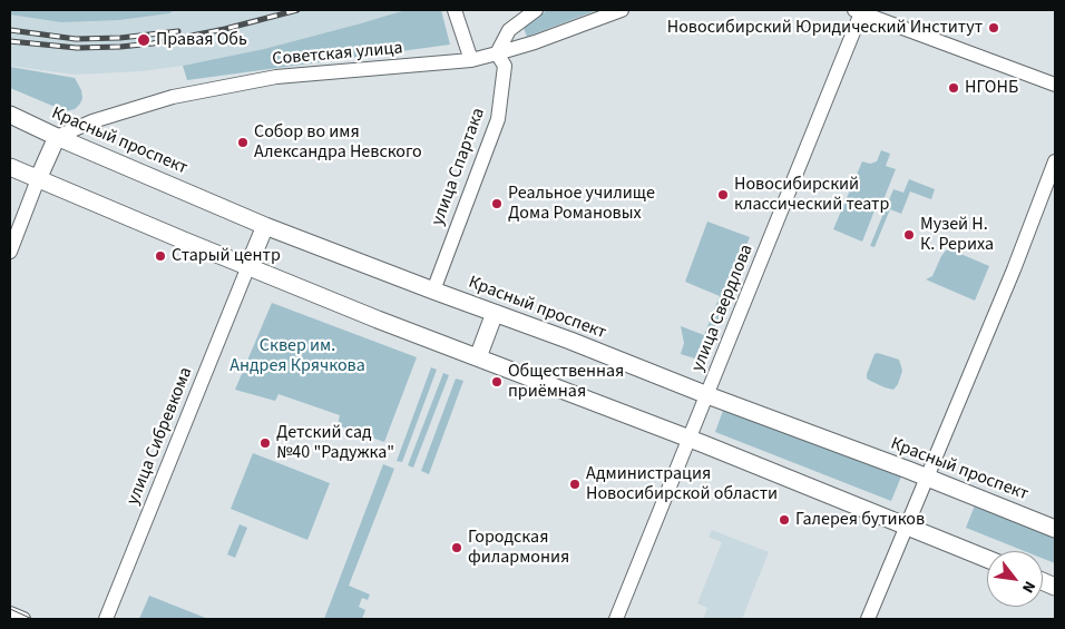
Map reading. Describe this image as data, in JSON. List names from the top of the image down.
{
  "streets": {
    "main road": ["Красный проспект"],
    "street": [
      "Советская улица",
      "улица Спартака",
      "улица Свердлова",
      "улица Сибревкома"
    ]
  },
  "crossings": [
    ["Советская улица", "Красный проспект"],
    ["Советская улица", "улица Спартака"],
    ["Красный проспект", "улица Спартака"],
    ["Красный проспект", "улица Свердлова"]
  ],
  "parks": ["Сквер им. Андрея Крячкова"],
  "places": [
    "Новосибирский Юридический Институт",
    "Правая Обь",
    "НГОНБ",
    "Собор во имя Александра Невского",
    "Новосибирский классический театр",
    "Реальное училище Дома Романовых",
    "Музей Н. К. Рериха",
    "Старый центр",
    "Общественная приёмная",
    "Детский сад №40 \"Радужка\"",
    "Администрация Новосибирской области",
    "Галерея бутиков",
    "Городская филармония"
  ],
  "north": "bottom right"
}
